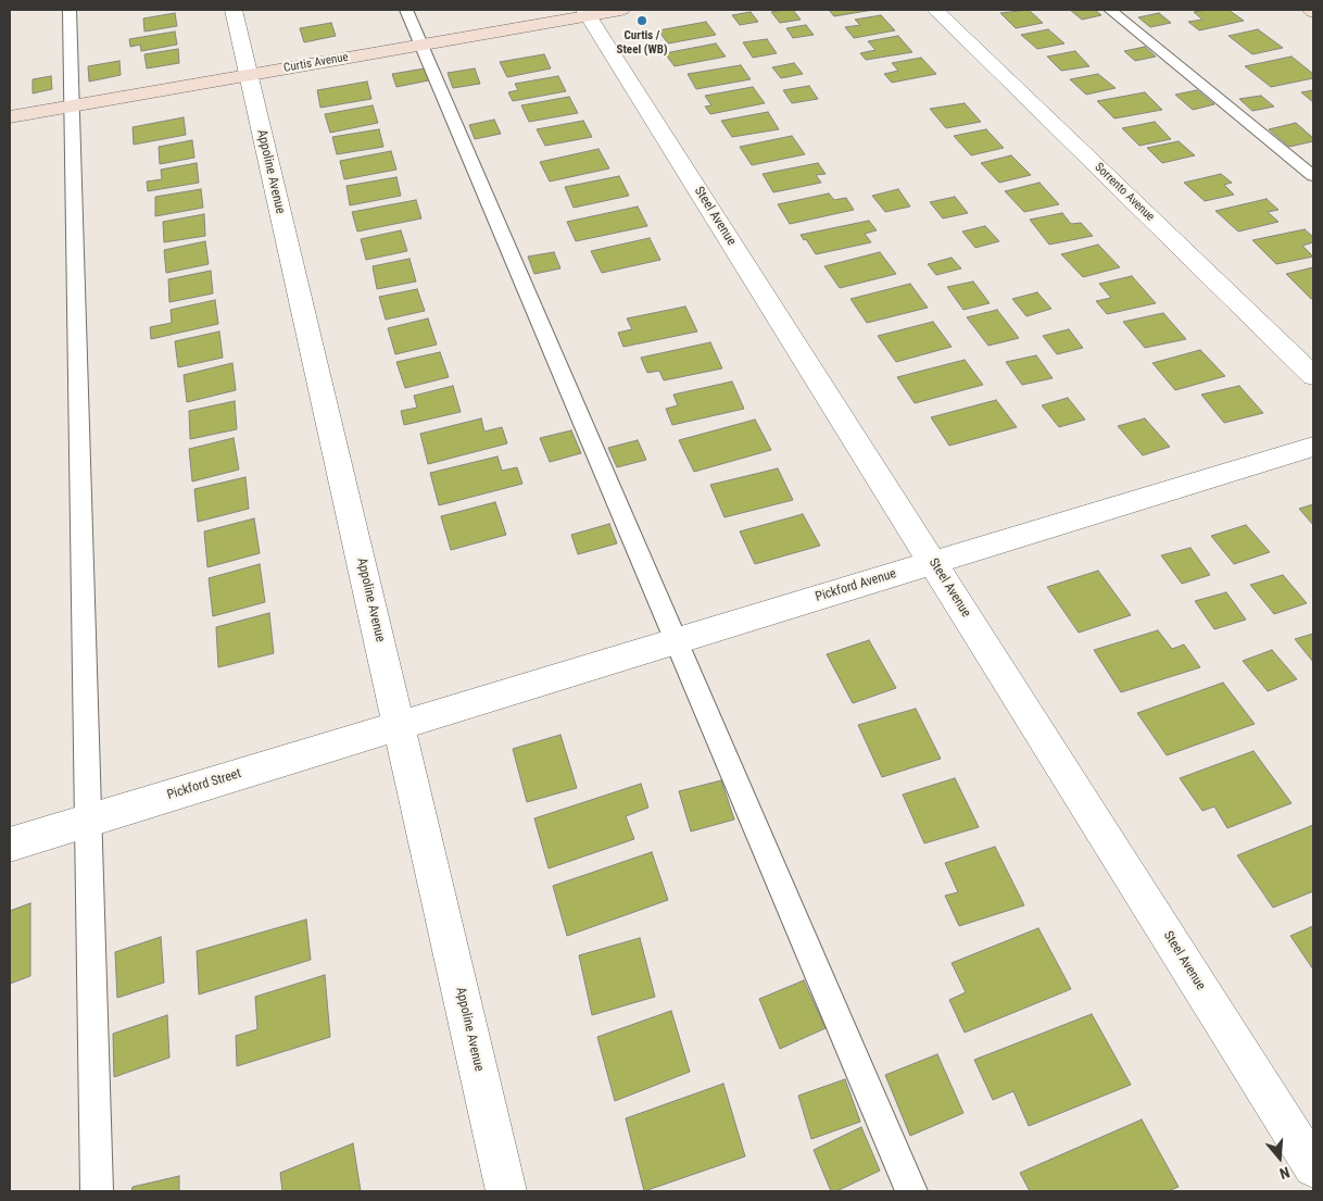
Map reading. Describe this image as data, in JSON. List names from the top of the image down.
{
  "streets": {
    "street": [
      "Curtis Avenue",
      "Appoline Avenue",
      "Sorrento Avenue",
      "Steel Avenue",
      "Pickford Avenue",
      "Pickford Street"
    ]
  },
  "crossings": [
    ["Curtis Avenue", "Appoline Avenue"],
    ["Curtis Avenue", "Steel Avenue"],
    ["Appoline Avenue", "Pickford Avenue"],
    ["Appoline Avenue", "Pickford Street"],
    ["Steel Avenue", "Pickford Avenue"],
    ["Pickford Avenue", "Pickford Street"]
  ],
  "places": ["Curtis / Steel (WB)"],
  "north": "bottom"
}
